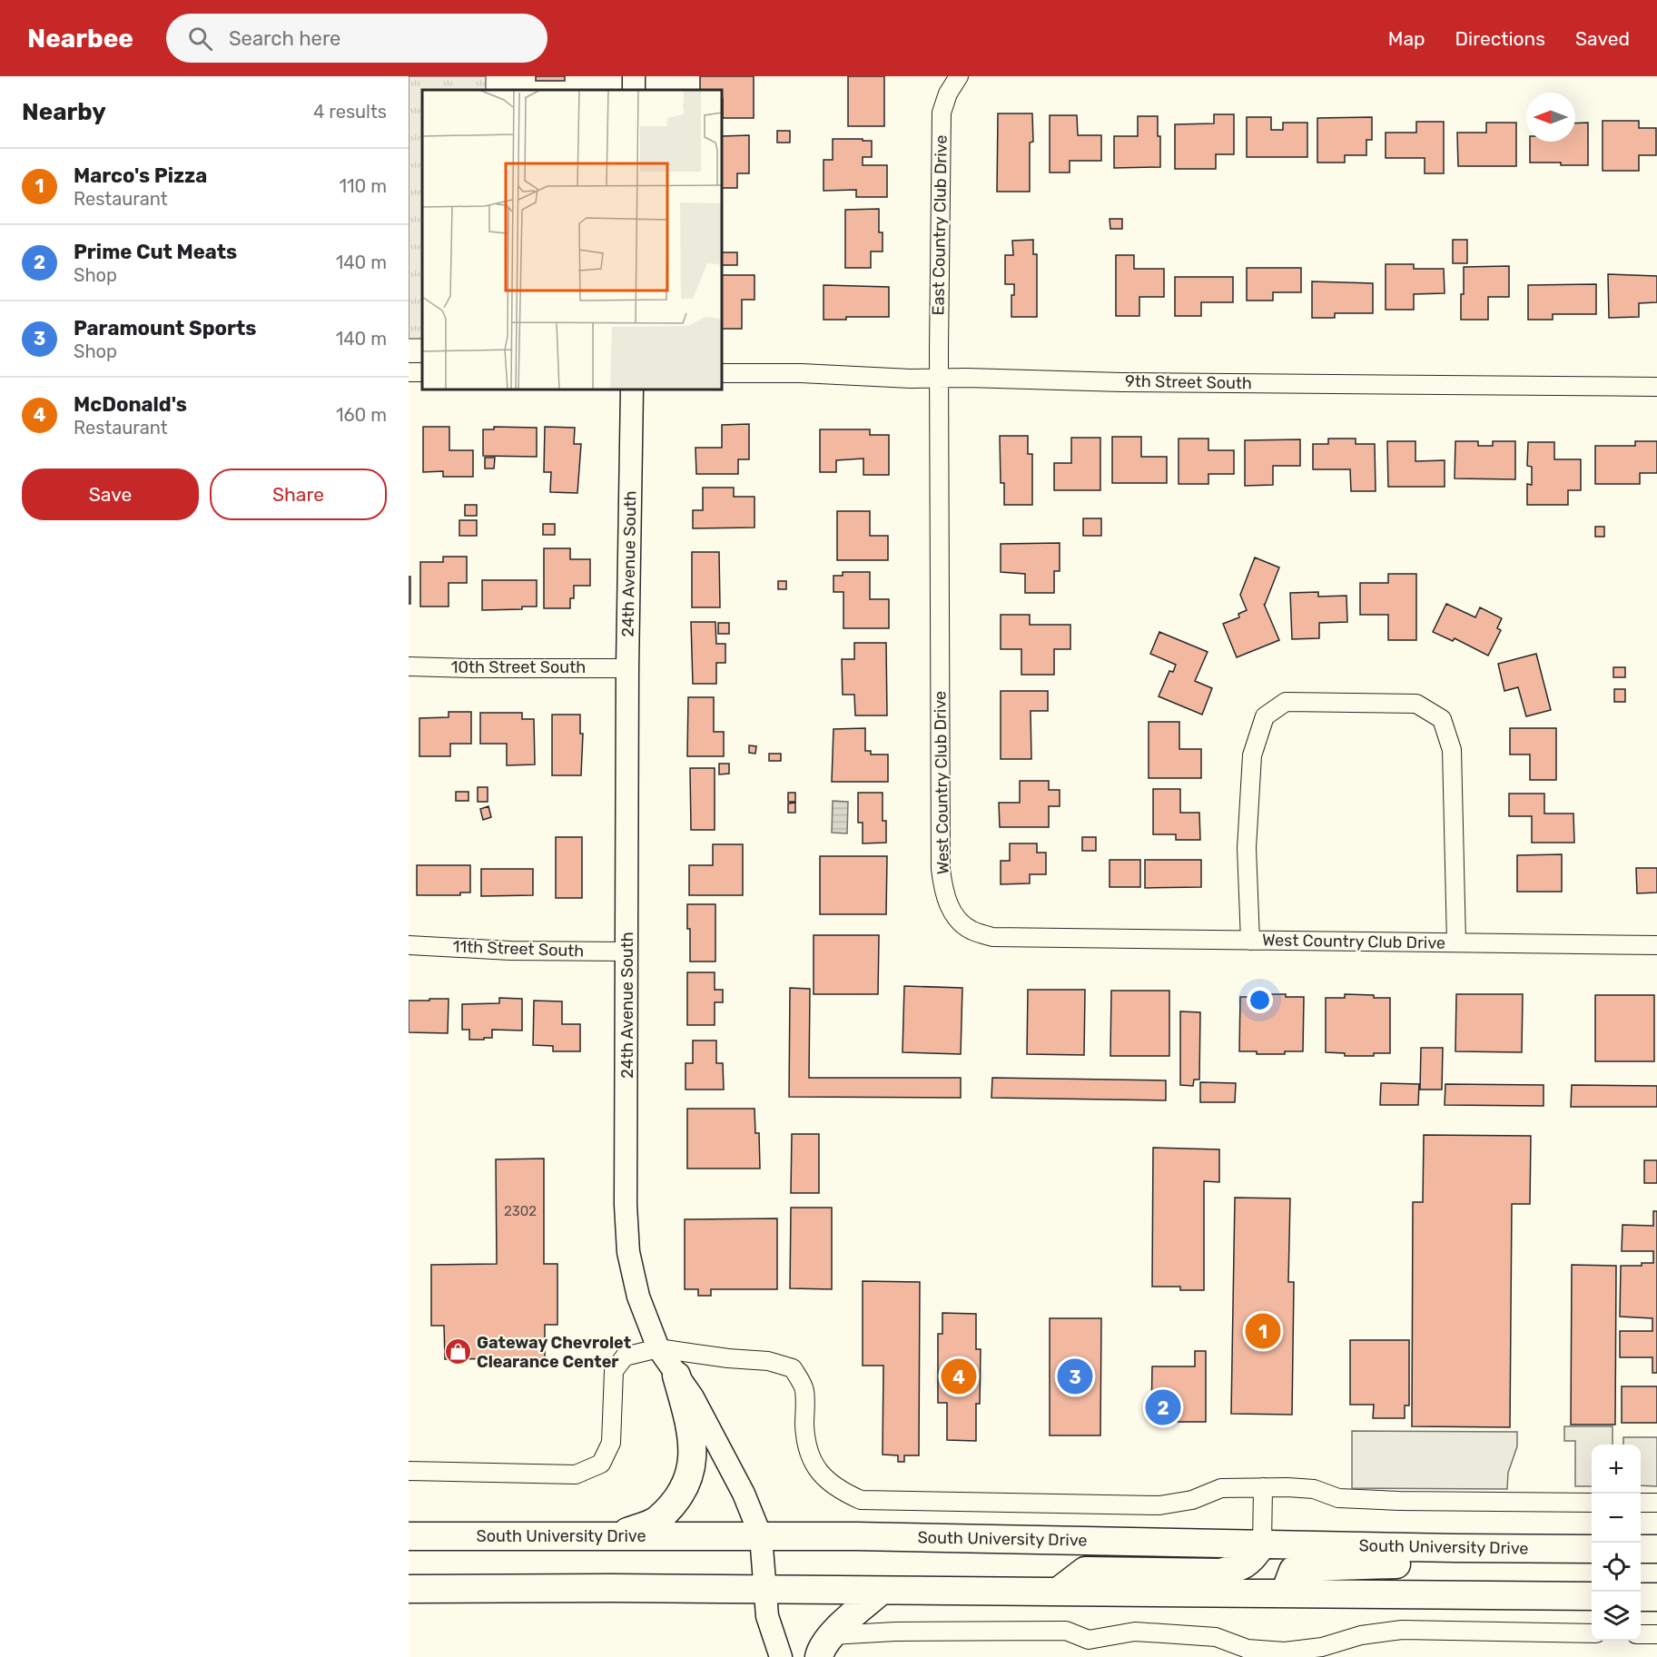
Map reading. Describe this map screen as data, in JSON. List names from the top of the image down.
{
  "streets": {
    "main road": ["South University Drive"],
    "street": [
      "East Country Club Drive",
      "9th Street South",
      "24th Avenue South",
      "10th Street South",
      "West Country Club Drive",
      "11th Street South"
    ]
  },
  "crossings": [
    ["East Country Club Drive", "9th Street South"],
    ["East Country Club Drive", "West Country Club Drive"],
    ["9th Street South", "West Country Club Drive"],
    ["24th Avenue South", "10th Street South"],
    ["24th Avenue South", "11th Street South"],
    ["24th Avenue South", "South University Drive"]
  ],
  "places": {
    "shop": ["Gateway Chevrolet Clearance Center"]
  },
  "house_numbers": ["2302"],
  "north": "left",
  "page": {
    "header": "Nearbee",
    "search": "Search here",
    "nav": ["Map", "Directions", "Saved"],
    "heading": ["Nearby", "4 results"],
    "list": [
      {
        "mark": "1",
        "name": "Marco's Pizza",
        "note": "Restaurant",
        "value": "110 m"
      },
      {
        "mark": "2",
        "name": "Prime Cut Meats",
        "note": "Shop",
        "value": "140 m"
      },
      {
        "mark": "3",
        "name": "Paramount Sports",
        "note": "Shop",
        "value": "140 m"
      },
      {
        "mark": "4",
        "name": "McDonald's",
        "note": "Restaurant",
        "value": "160 m"
      }
    ],
    "buttons": ["Save", "Share"],
    "pins": [
      "1",
      "3",
      "4",
      "2"
    ],
    "map_buttons": ["+", "−"]
  }
}
